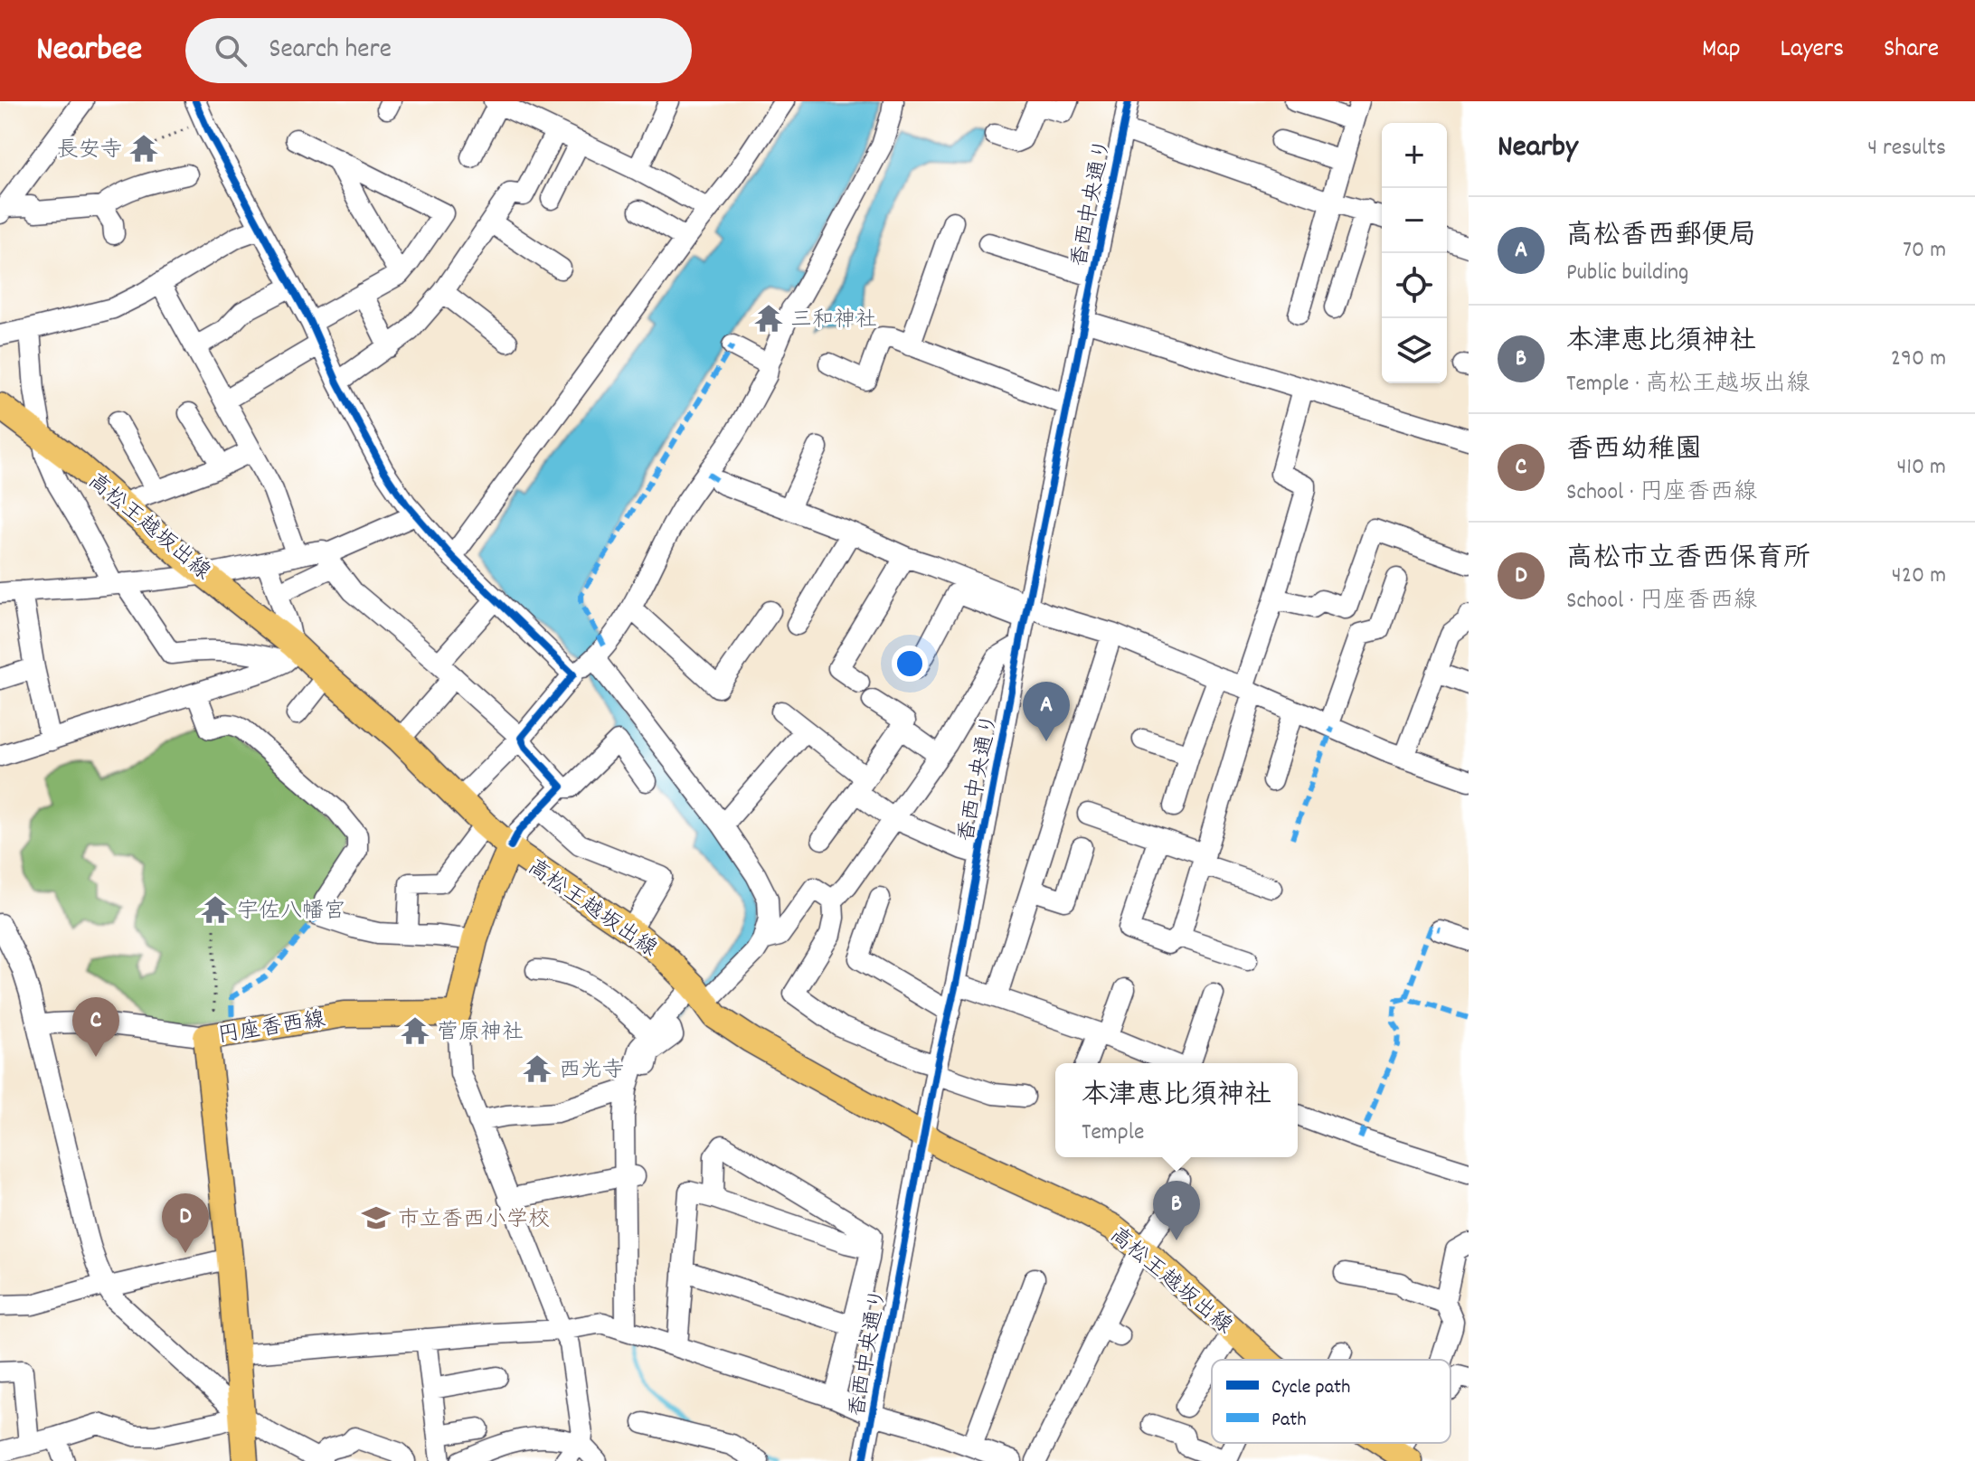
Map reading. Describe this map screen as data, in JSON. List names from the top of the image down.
{
  "streets": {
    "main road": ["高松王越坂出線", "円座香西線"],
    "street": ["香西中央通り"]
  },
  "crossings": [
    ["香西中央通り", "高松王越坂出線"]
  ],
  "places": {
    "temple": [
      "長安寺",
      "三和神社",
      "宇佐八幡宮",
      "菅原神社",
      "西光寺"
    ],
    "school or university": ["市立香西小学校"]
  },
  "legend": ["Cycle path", "Path"],
  "page": {
    "header": "Nearbee",
    "search": "Search here",
    "nav": ["Map", "Layers", "Share"],
    "heading": ["Nearby", "4 results"],
    "map_buttons": ["+", "−"],
    "list": [
      {
        "mark": "A",
        "name": "高松香西郵便局",
        "note": "Public building",
        "value": "70 m"
      },
      {
        "mark": "B",
        "name": "本津恵比須神社",
        "note": "Temple · 高松王越坂出線",
        "value": "290 m"
      },
      {
        "mark": "C",
        "name": "香西幼稚園",
        "note": "School · 円座香西線",
        "value": "410 m"
      },
      {
        "mark": "D",
        "name": "高松市立香西保育所",
        "note": "School · 円座香西線",
        "value": "420 m"
      }
    ],
    "pins": [
      "A",
      "C",
      "B",
      "D"
    ],
    "popup": ["本津恵比須神社", "Temple"]
  }
}
